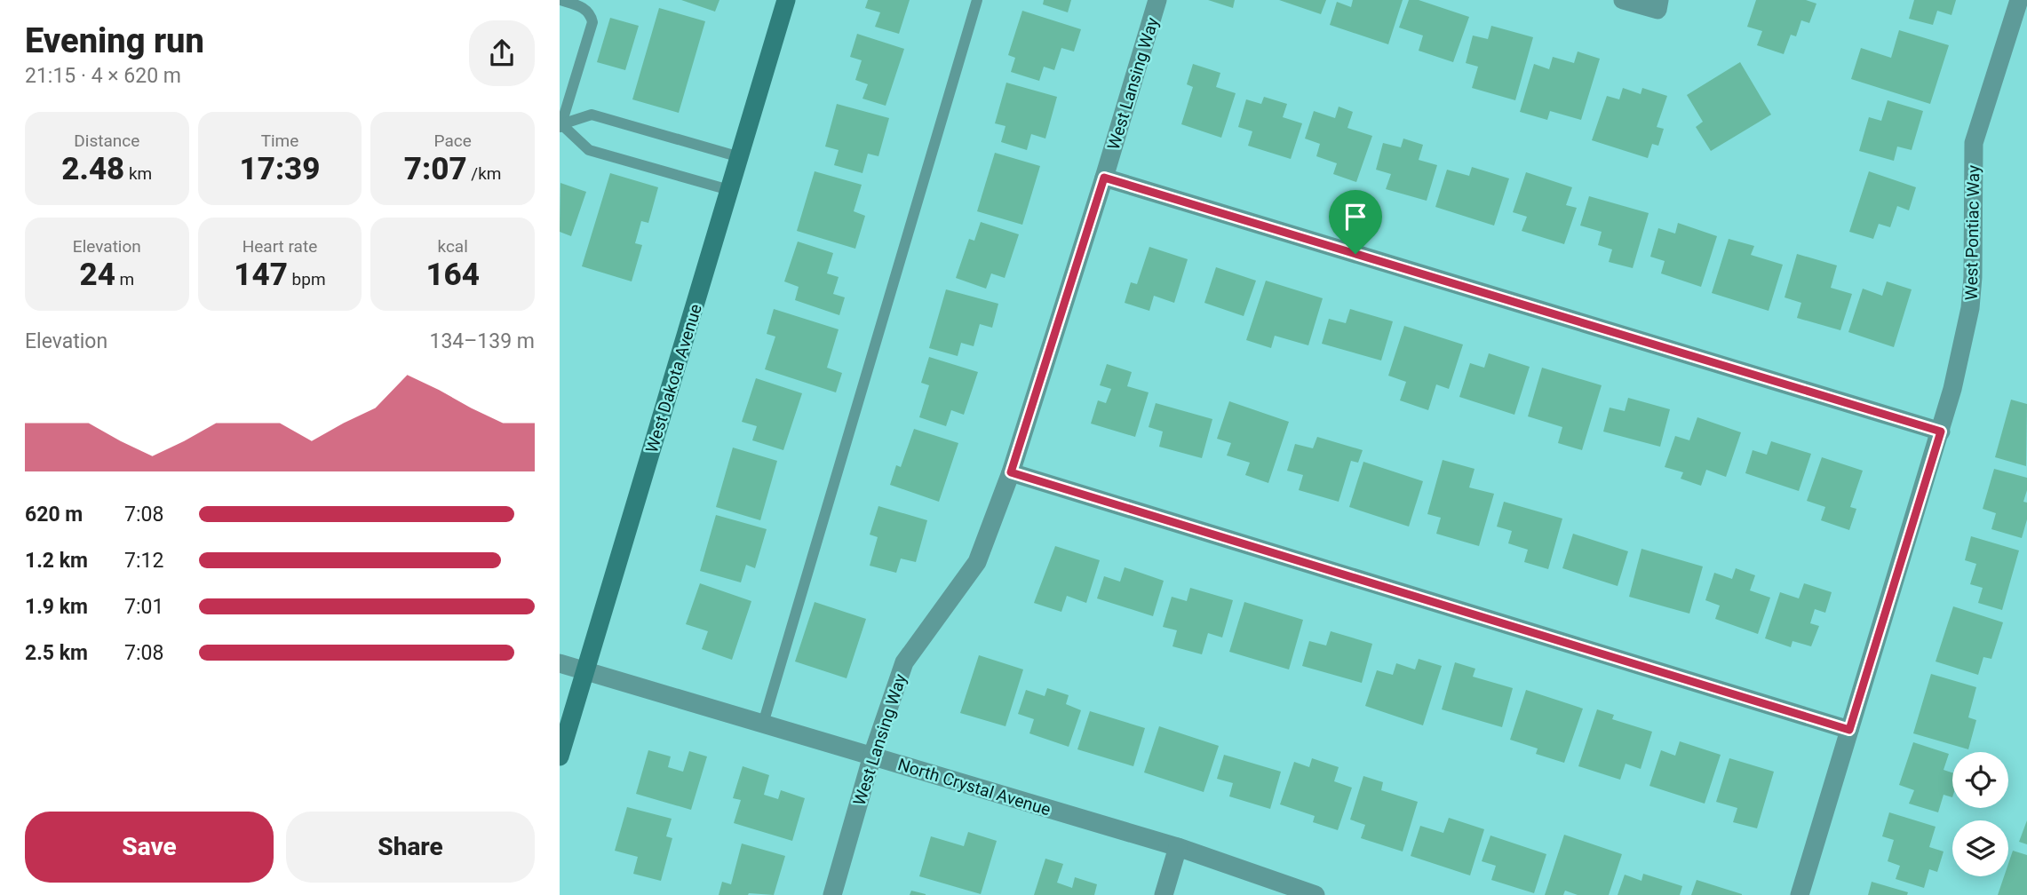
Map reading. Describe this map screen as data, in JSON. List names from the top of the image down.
{
  "streets": {
    "street": [
      "West Lansing Way",
      "West Pontiac Way",
      "West Dakota Avenue",
      "North Crystal Avenue"
    ]
  },
  "crossings": [
    ["West Lansing Way", "North Crystal Avenue"],
    ["West Dakota Avenue", "North Crystal Avenue"]
  ],
  "page": {
    "heading": ["Evening run", "21:15 · 4 × 620 m"],
    "stats": [
      ["Distance", "2.48 km"],
      ["Time", "17:39"],
      ["Pace", "7:07 /km"],
      ["Elevation", "24 m"],
      ["Heart rate", "147 bpm"],
      ["kcal", "164"]
    ],
    "chart": ["Elevation", "134–139 m"],
    "list": [
      {
        "name": "620 m",
        "note": "7:08"
      },
      {
        "name": "1.2 km",
        "note": "7:12"
      },
      {
        "name": "1.9 km",
        "note": "7:01"
      },
      {
        "name": "2.5 km",
        "note": "7:08"
      }
    ],
    "buttons": ["Save", "Share"]
  }
}
